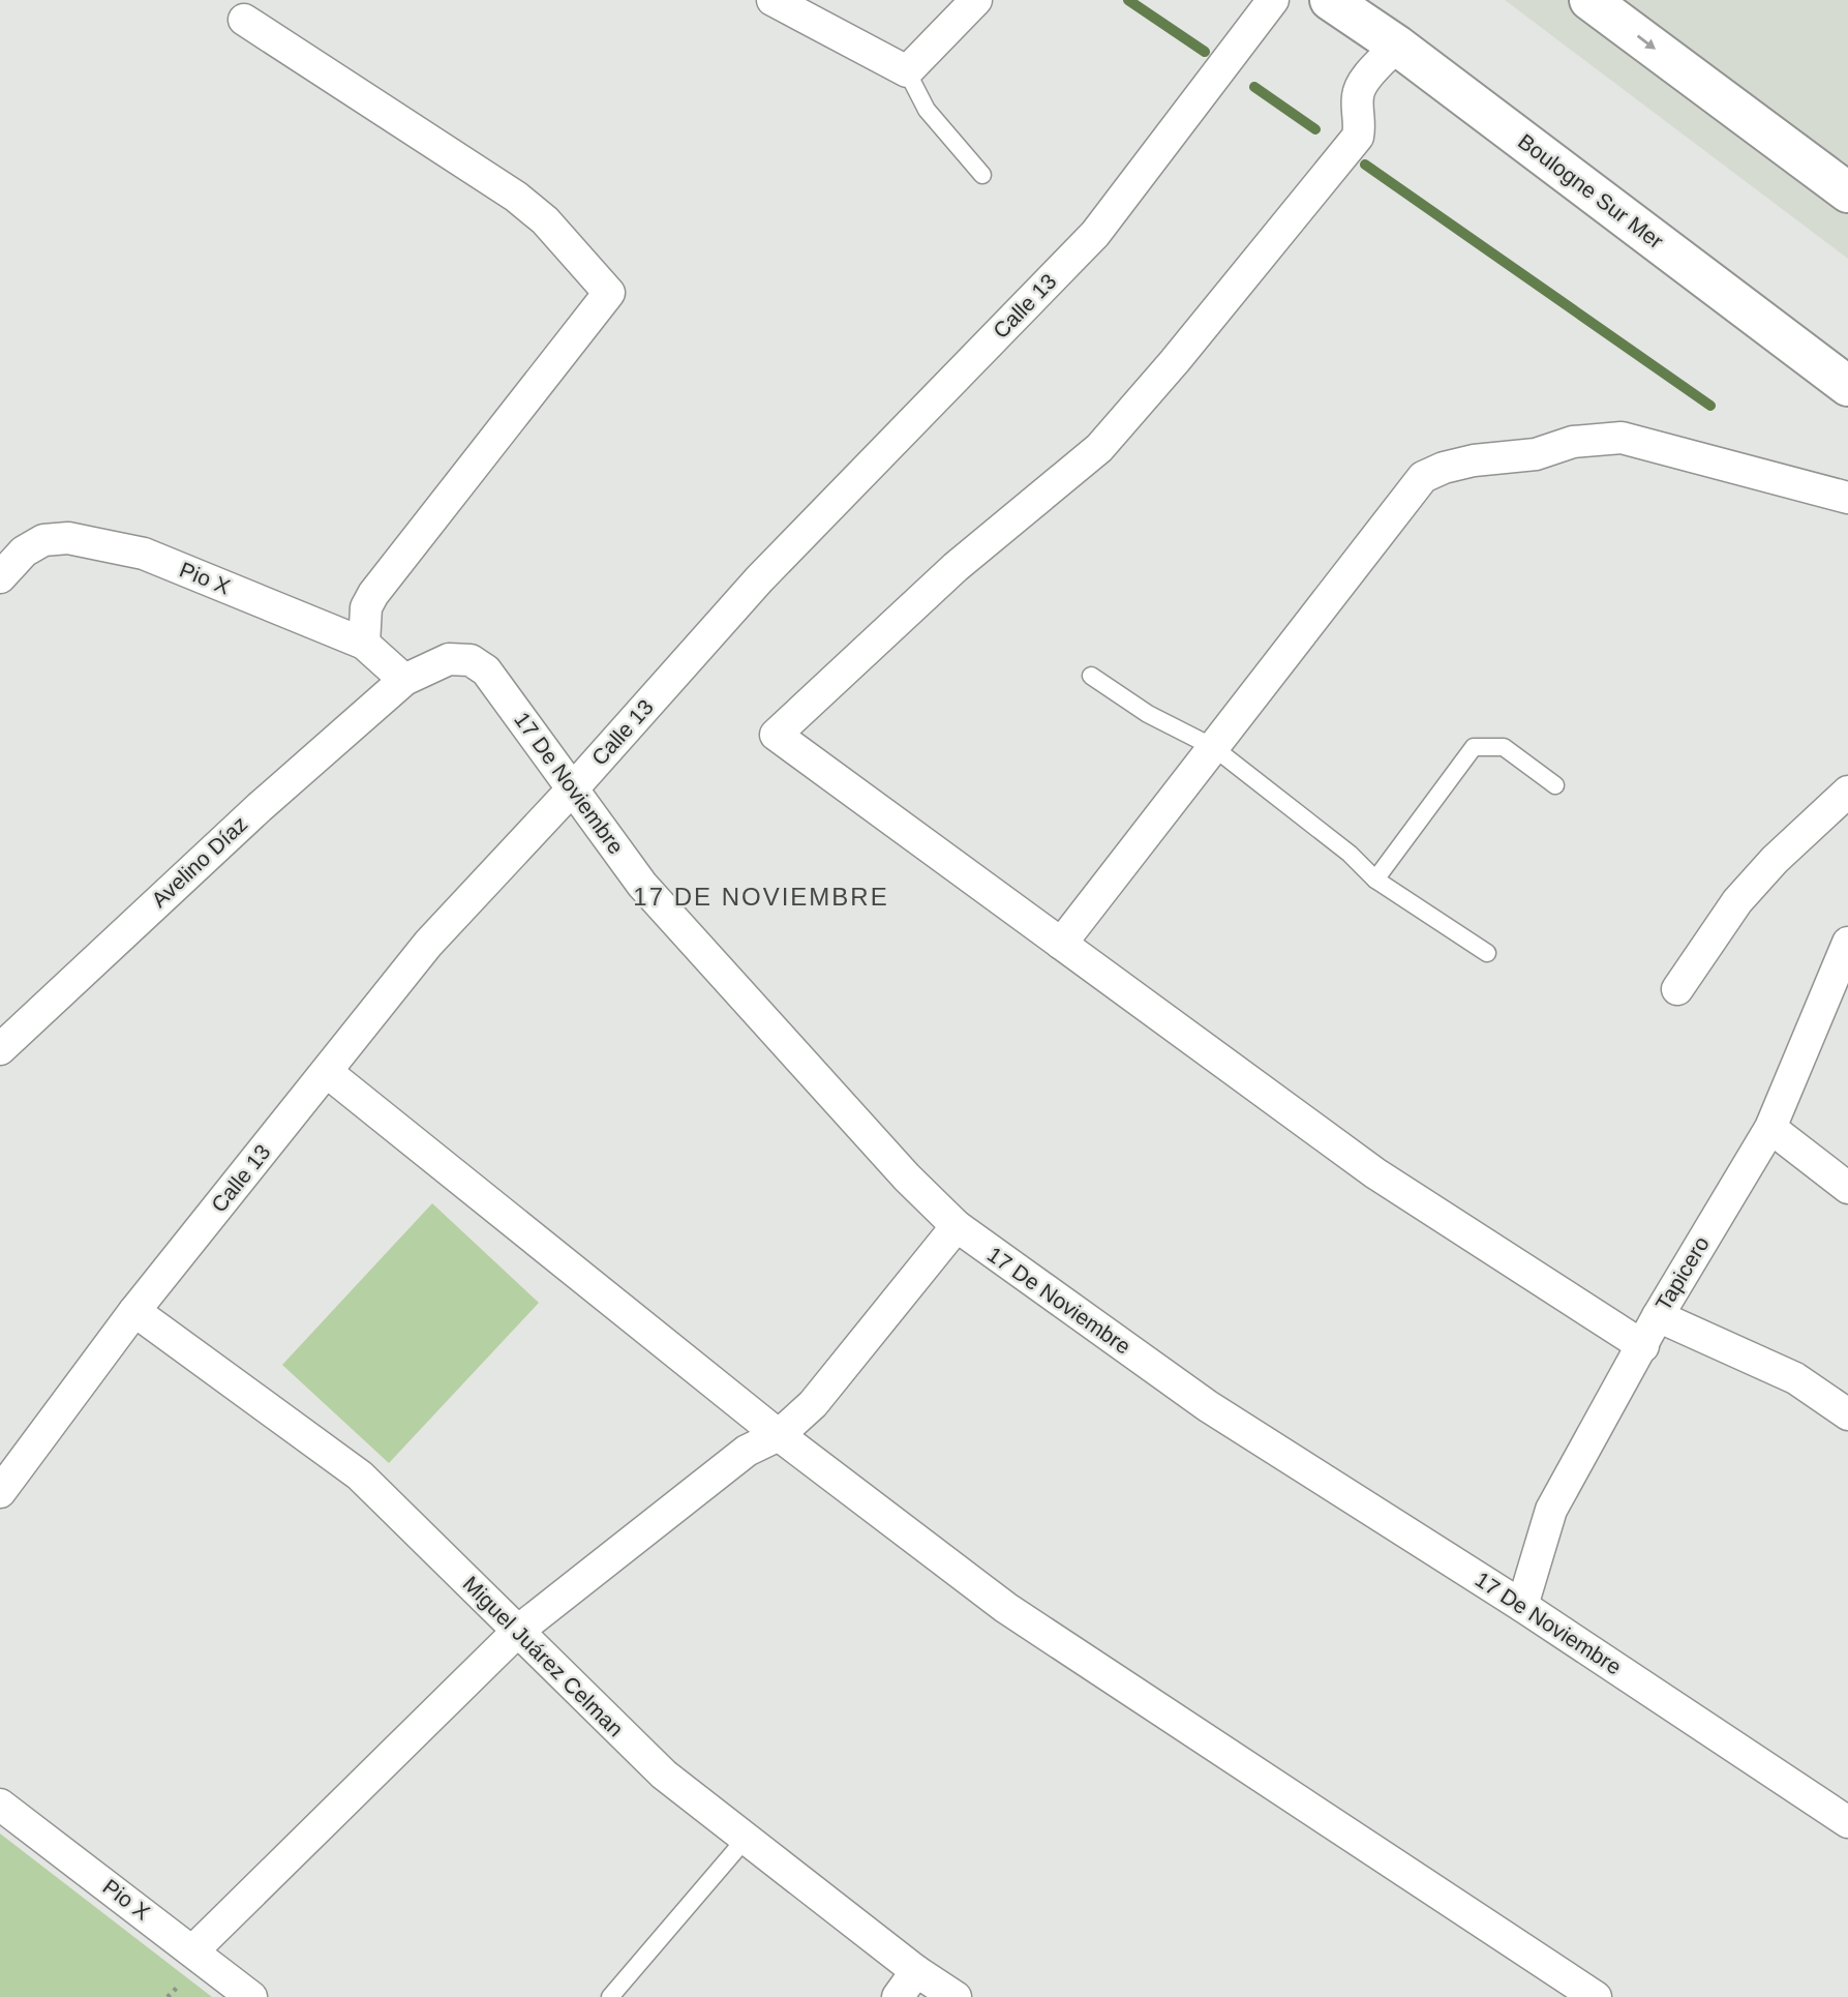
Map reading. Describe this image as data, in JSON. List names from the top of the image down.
{
  "streets": {
    "street": [
      "Boulogne Sur Mer",
      "Calle 13",
      "Pio X",
      "17 De Noviembre",
      "Avelino Díaz",
      "Tapicero",
      "Miguel Juárez Celman"
    ]
  },
  "crossings": [
    ["Calle 13", "17 De Noviembre"],
    ["Calle 13", "Miguel Juárez Celman"],
    ["Pio X", "17 De Noviembre"],
    ["Pio X", "Avelino Díaz"],
    ["17 De Noviembre", "Avelino Díaz"],
    ["17 De Noviembre", "Tapicero"]
  ],
  "districts": ["17 DE NOVIEMBRE"]
}
